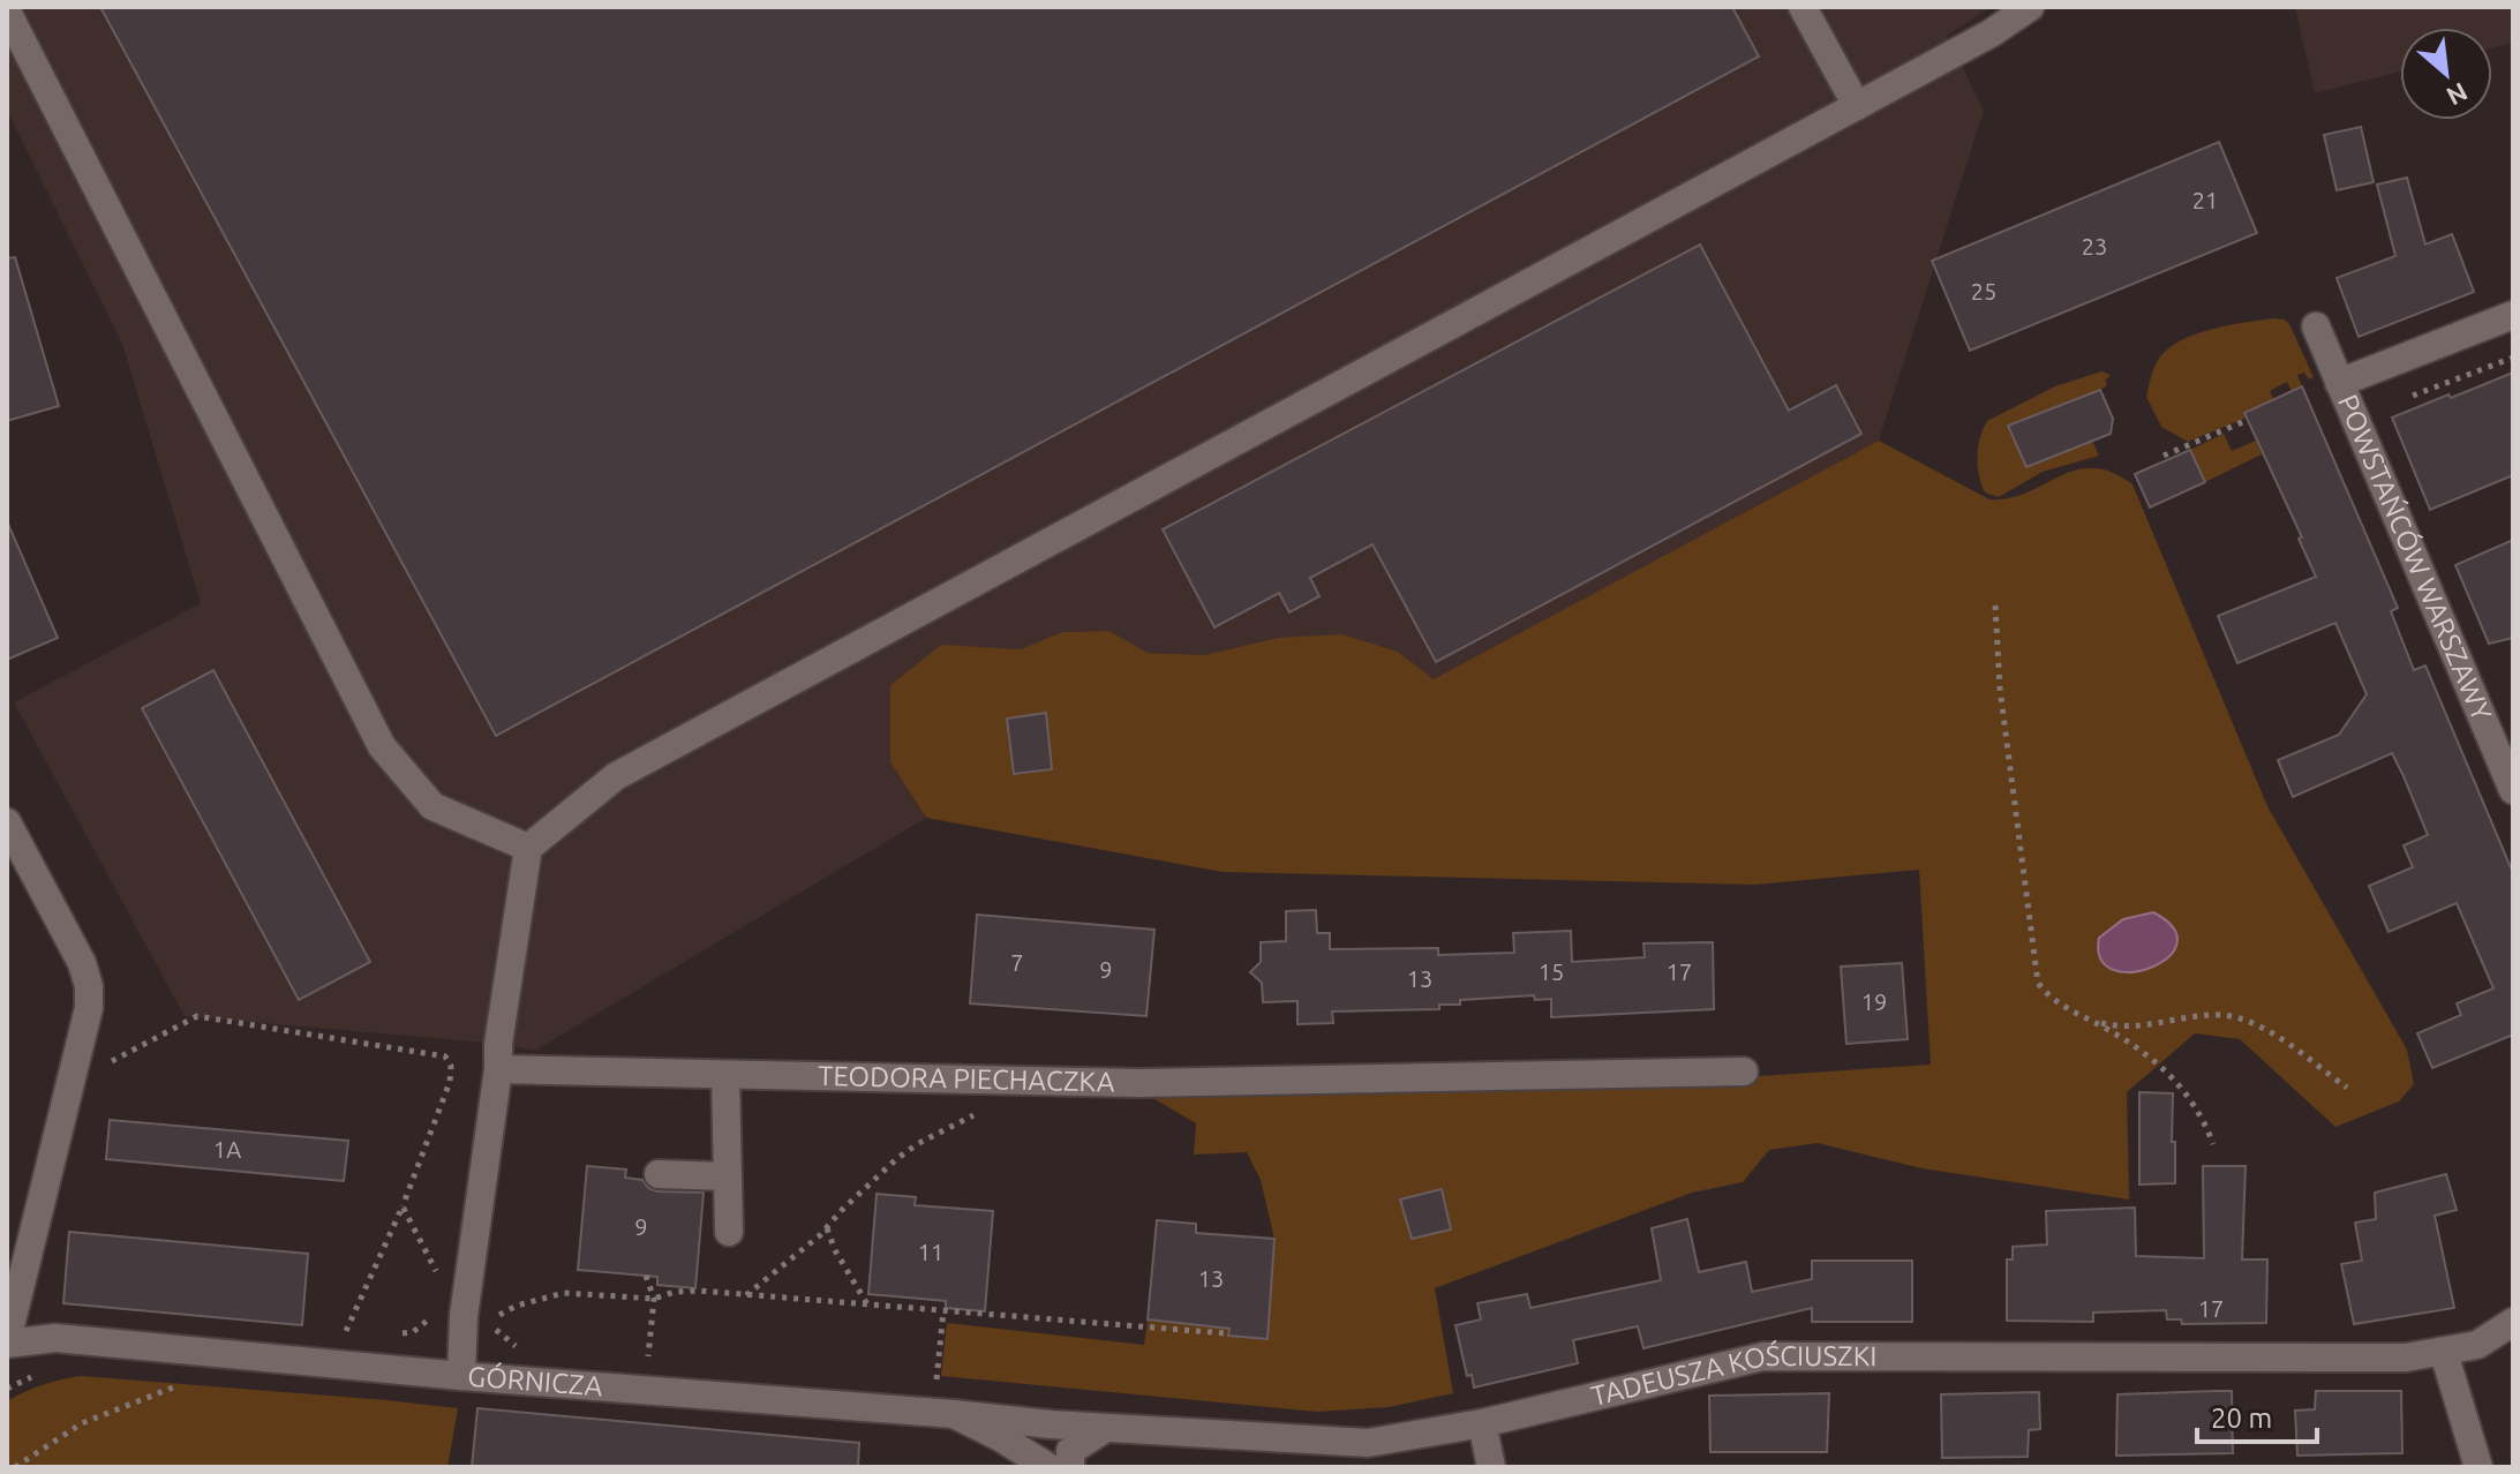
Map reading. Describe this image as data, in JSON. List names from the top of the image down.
{
  "streets": {
    "street": [
      "POWSTAŃCÓW WARSZAWY",
      "TEODORA PIECHACZKA",
      "TADEUSZA KOŚCIUSZKI",
      "GÓRNICZA"
    ]
  },
  "crossings": [
    ["TADEUSZA KOŚCIUSZKI", "GÓRNICZA"]
  ],
  "house_numbers": [
    "21",
    "23",
    "25",
    "7",
    "9",
    "15",
    "17",
    "13",
    "19",
    "1A",
    "9",
    "11",
    "13",
    "17"
  ],
  "scale_bar": "20 m",
  "north": "bottom right"
}
